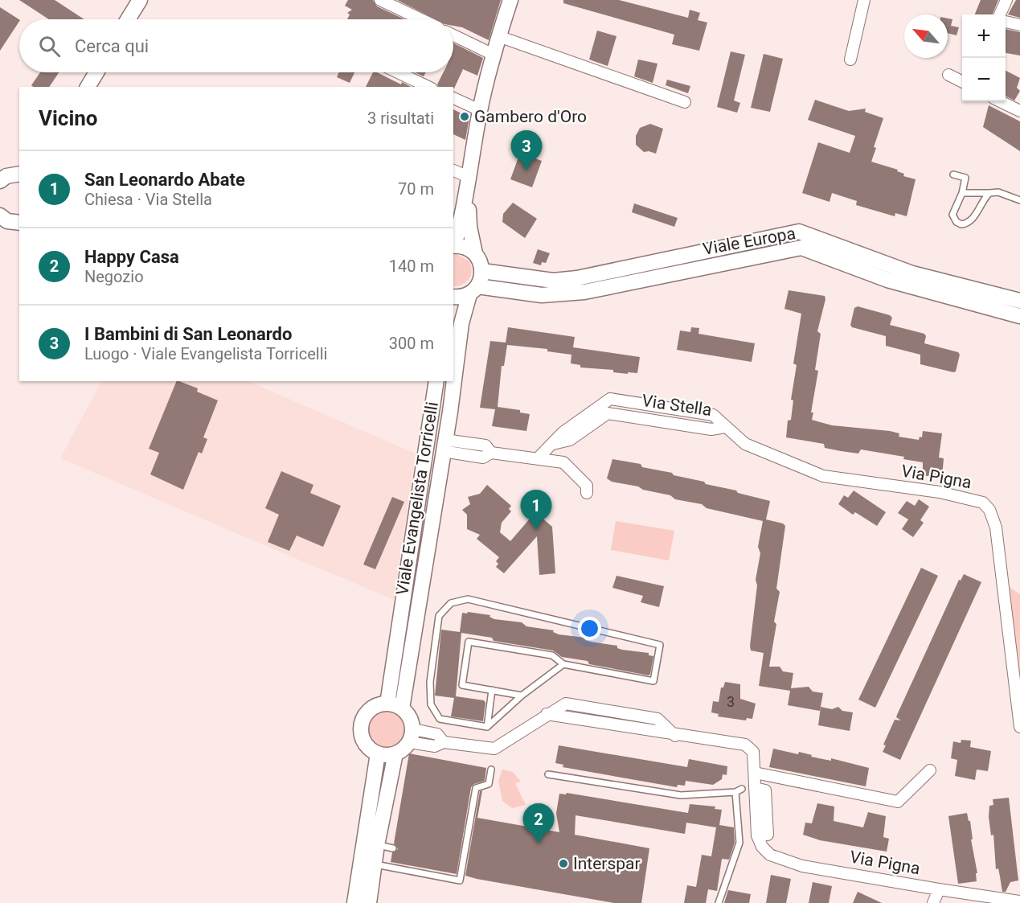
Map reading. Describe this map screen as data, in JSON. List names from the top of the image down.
{
  "streets": {
    "street": [
      "Viale Europa",
      "Via Stella",
      "Via Pigna",
      "Viale Evangelista Torricelli"
    ]
  },
  "crossings": [
    ["Viale Europa", "Viale Evangelista Torricelli"],
    ["Via Stella", "Via Pigna"]
  ],
  "places": ["Gambero d'Oro", "Interspar"],
  "house_numbers": ["3"],
  "north": "top left",
  "page": {
    "map_buttons": ["+", "−"],
    "search": "Cerca qui",
    "heading": ["Vicino", "3 risultati"],
    "pins": ["3", "1", "2"],
    "list": [
      {
        "mark": "1",
        "name": "San Leonardo Abate",
        "note": "Chiesa · Via Stella",
        "value": "70 m"
      },
      {
        "mark": "2",
        "name": "Happy Casa",
        "note": "Negozio",
        "value": "140 m"
      },
      {
        "mark": "3",
        "name": "I Bambini di San Leonardo",
        "note": "Luogo · Viale Evangelista Torricelli",
        "value": "300 m"
      }
    ]
  }
}
